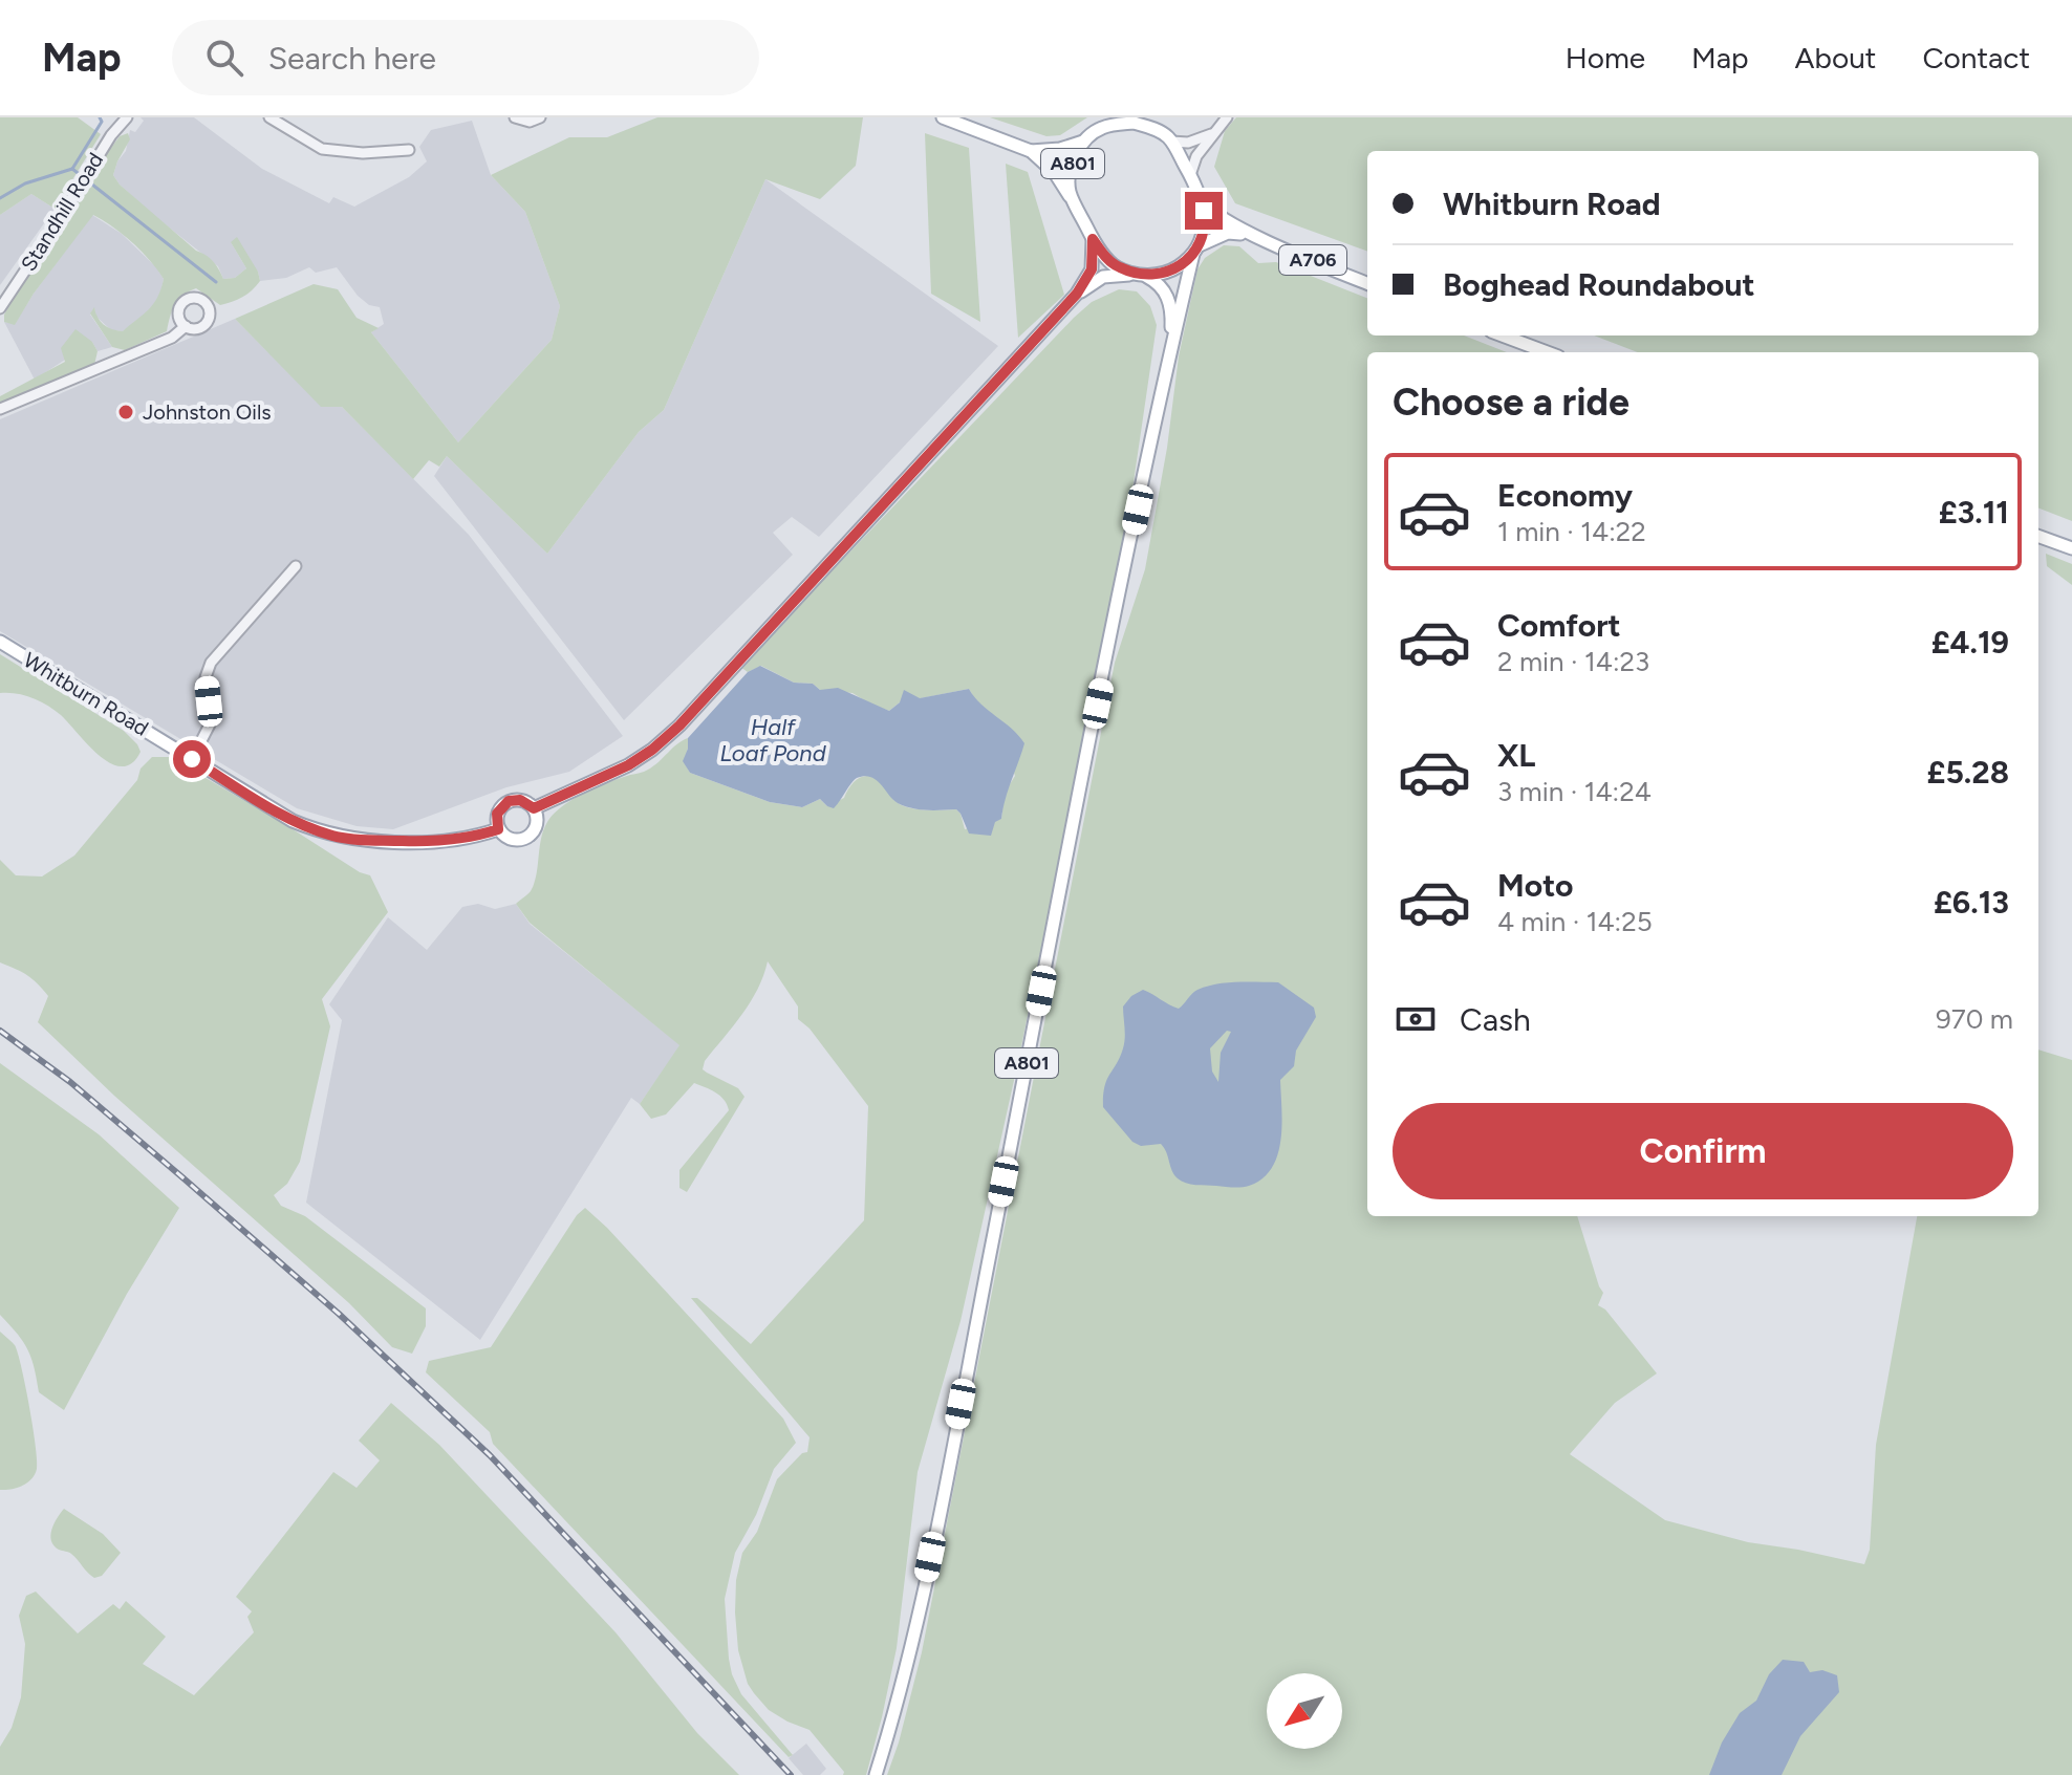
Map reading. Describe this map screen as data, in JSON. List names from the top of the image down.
{
  "streets": {
    "main road": ["A801", "A706", "Whitburn Road"],
    "street": ["Standhill Road"]
  },
  "crossings": [
    ["A801", "A706"]
  ],
  "water": ["Half Loaf Pond"],
  "places": ["Johnston Oils"],
  "north": "bottom left",
  "page": {
    "header": "Map",
    "search": "Search here",
    "nav": [
      "Home",
      "Map",
      "About",
      "Contact"
    ],
    "banner": ["Whitburn Road", "Boghead Roundabout"],
    "heading": "Choose a ride",
    "list": [
      {
        "name": "Economy",
        "note": "1 min · 14:22",
        "value": "£3.11"
      },
      {
        "name": "Comfort",
        "note": "2 min · 14:23",
        "value": "£4.19"
      },
      {
        "name": "XL",
        "note": "3 min · 14:24",
        "value": "£5.28"
      },
      {
        "name": "Moto",
        "note": "4 min · 14:25",
        "value": "£6.13"
      }
    ],
    "pay": ["Cash", "970 m"],
    "buttons": "Confirm"
  }
}
